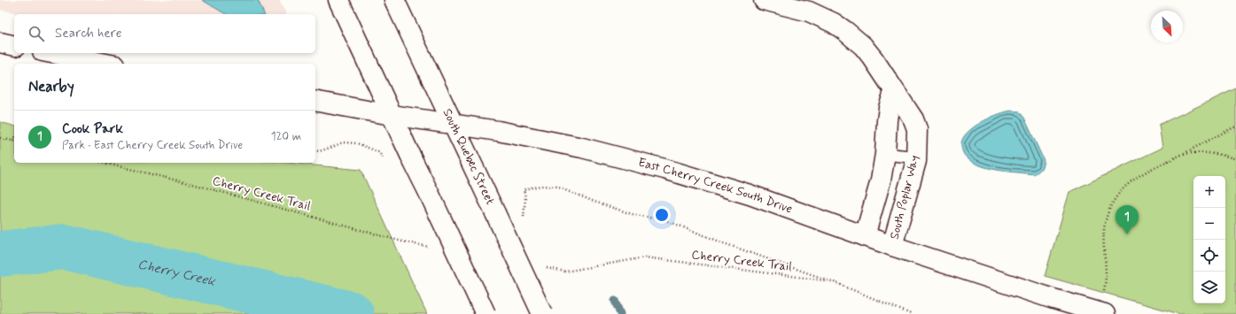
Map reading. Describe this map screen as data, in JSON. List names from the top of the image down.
{
  "streets": {
    "street": ["South Quebec Street", "East Cherry Creek South Drive", "South Poplar Way"],
    "path": ["Cherry Creek Trail"]
  },
  "crossings": [
    ["South Quebec Street", "East Cherry Creek South Drive"],
    ["East Cherry Creek South Drive", "South Poplar Way"]
  ],
  "water": ["Cherry Creek"],
  "north": "bottom right",
  "page": {
    "search": "Search here",
    "heading": "Nearby",
    "list": [
      {
        "mark": "1",
        "name": "Cook Park",
        "note": "Park · East Cherry Creek South Drive",
        "value": "120 m"
      }
    ],
    "map_buttons": ["+", "−"],
    "pins": "1"
  }
}
